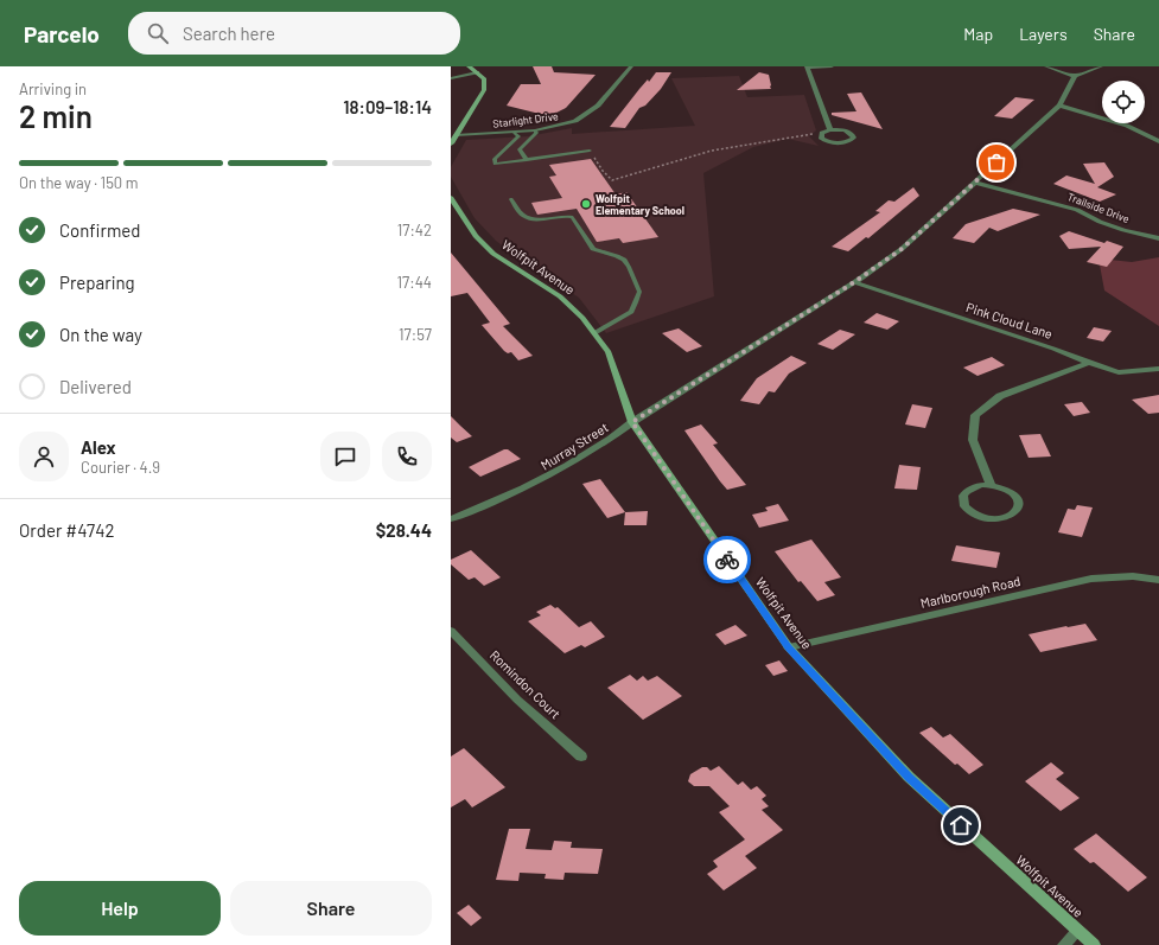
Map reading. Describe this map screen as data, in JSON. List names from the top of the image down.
{
  "streets": {
    "street": [
      "Starlight Drive",
      "Trailside Drive",
      "Wolfpit Avenue",
      "Pink Cloud Lane",
      "Murray Street",
      "Marlborough Road",
      "Romindon Court"
    ]
  },
  "crossings": [
    ["Trailside Drive", "Murray Street"],
    ["Wolfpit Avenue", "Murray Street"],
    ["Wolfpit Avenue", "Marlborough Road"],
    ["Pink Cloud Lane", "Murray Street"]
  ],
  "places": ["Wolfpit Elementary School"],
  "page": {
    "header": "Parcelo",
    "search": "Search here",
    "nav": ["Map", "Layers", "Share"],
    "heading": ["2 min", "Arriving in", "18:09–18:14"],
    "panel": [
      "Alex",
      "Courier · 4.9",
      "Order #4742",
      "$28.44"
    ],
    "bar": "On the way · 150 m",
    "list": [
      ["Confirmed", "17:42"],
      ["Preparing", "17:44"],
      ["On the way", "17:57"],
      "Delivered"
    ],
    "buttons": ["Help", "Share"]
  }
}
